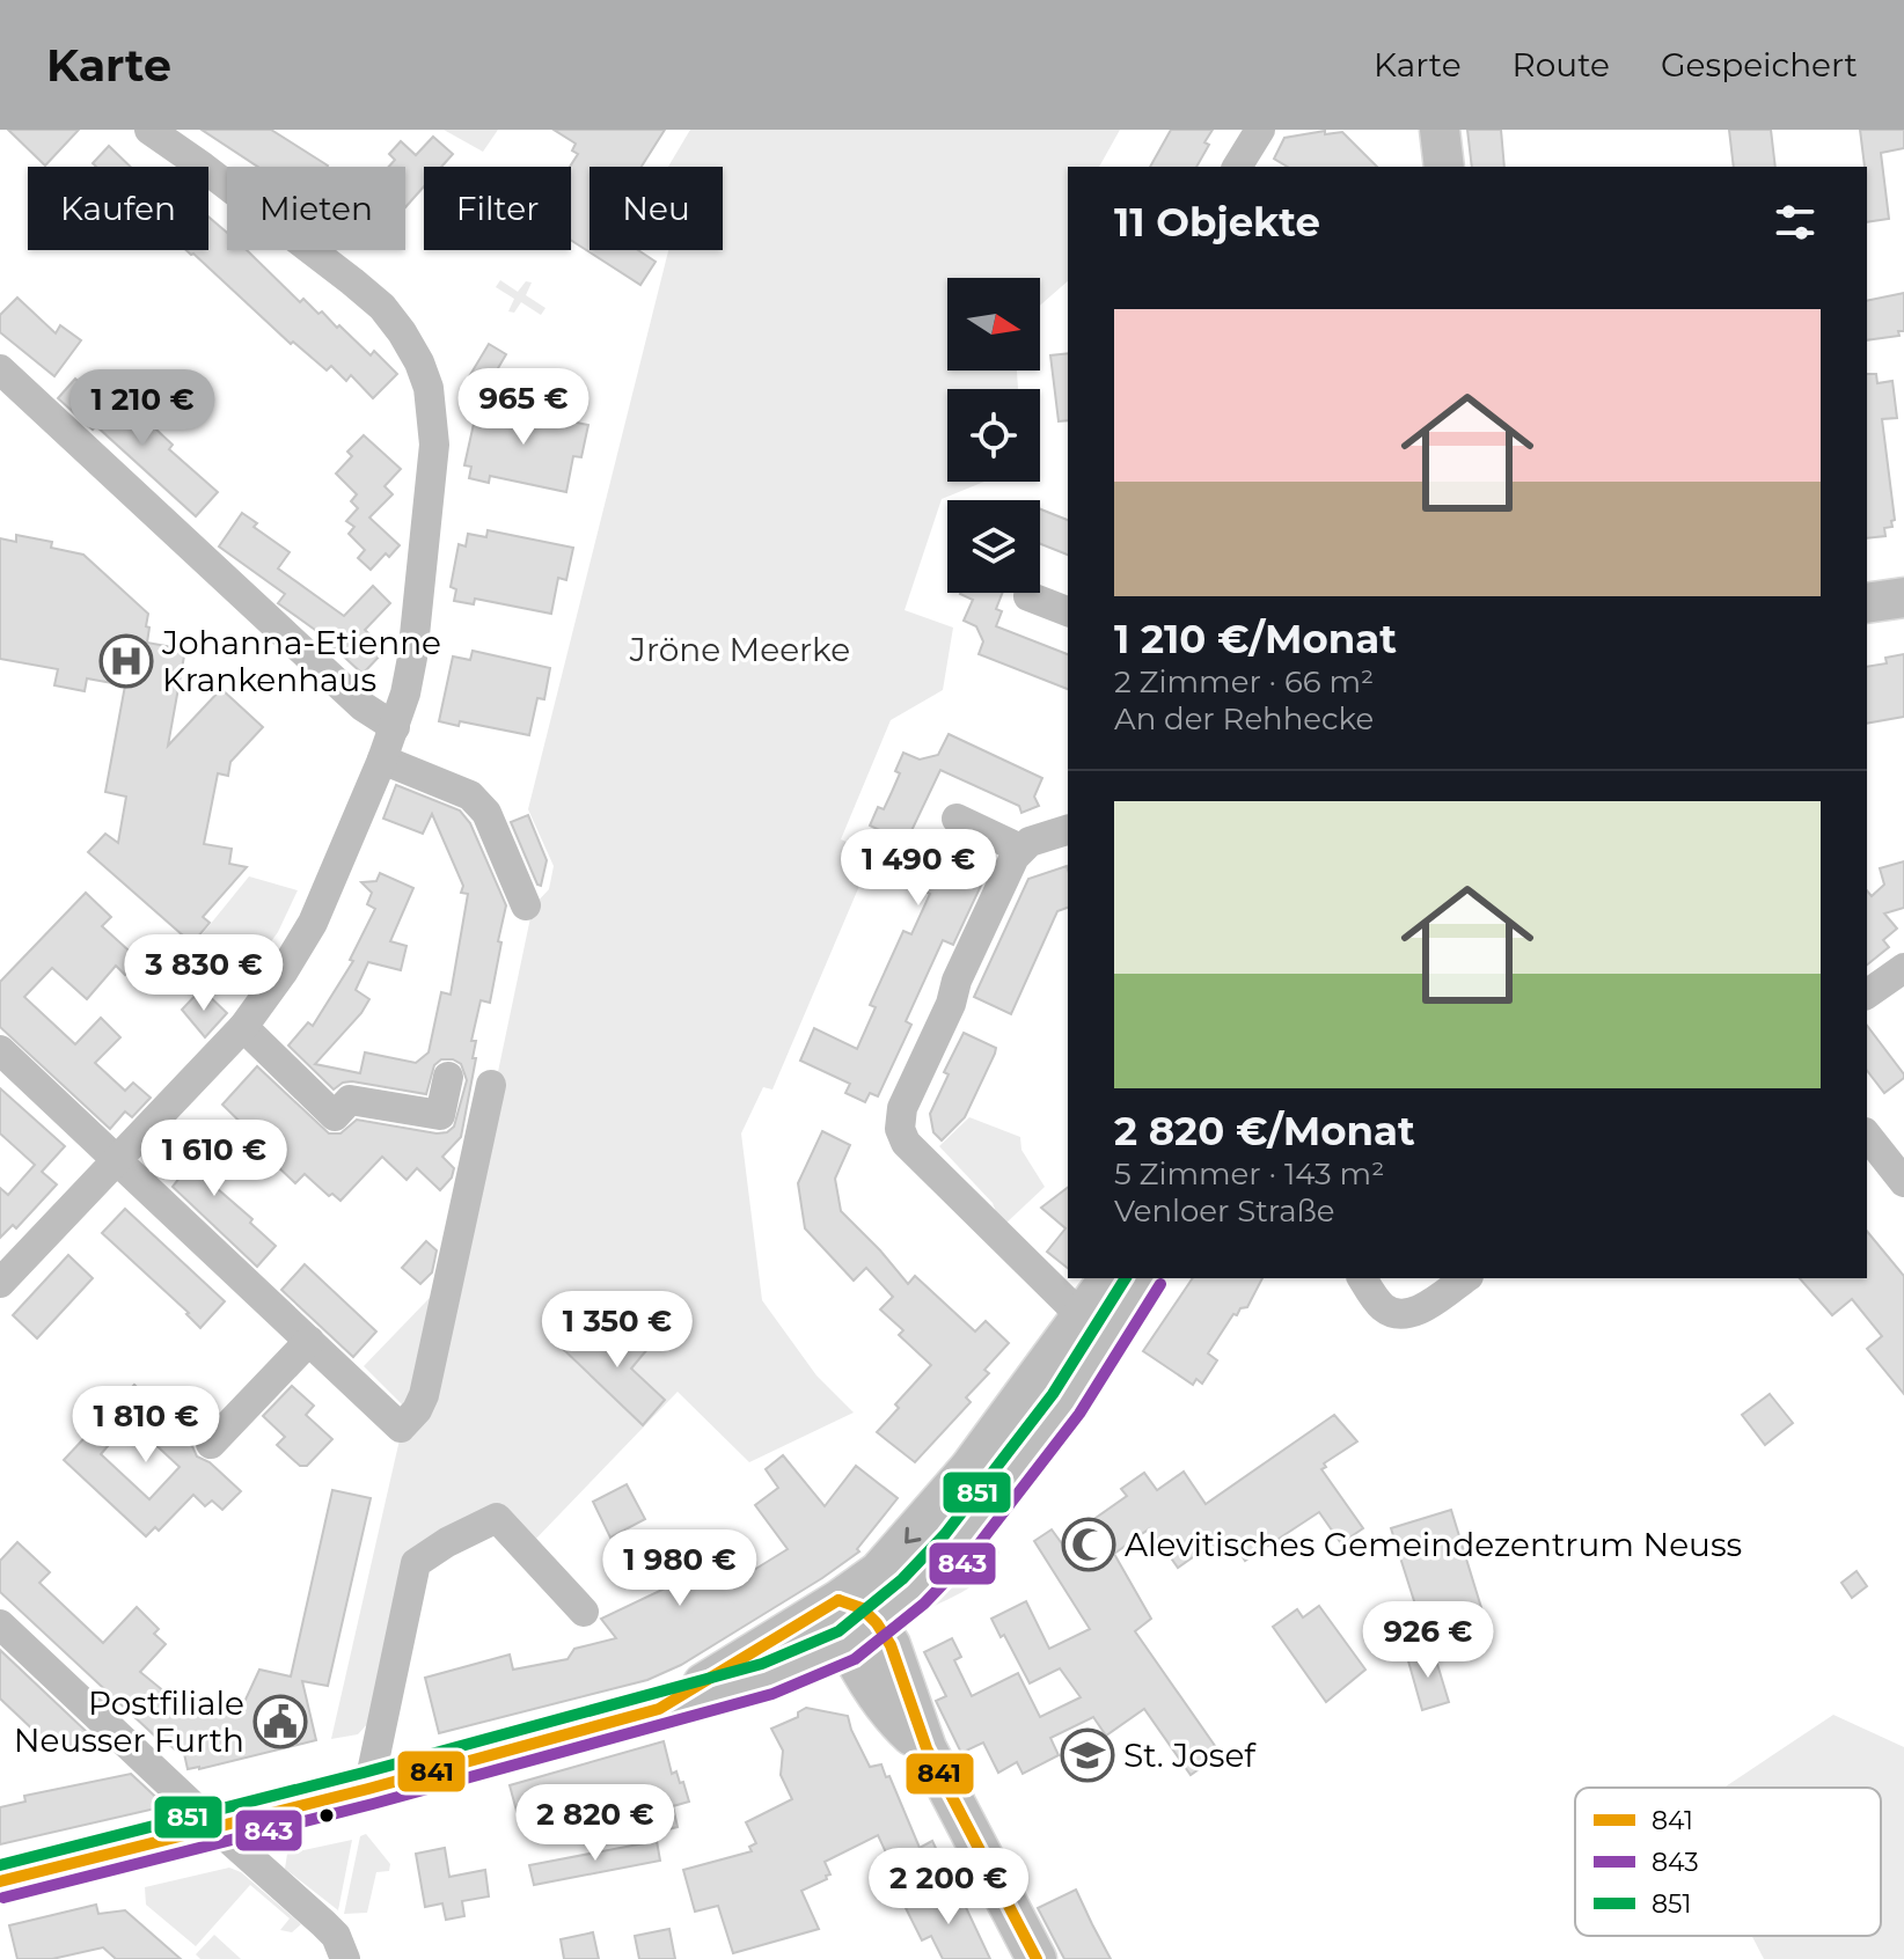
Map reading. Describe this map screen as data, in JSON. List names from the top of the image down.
{
  "parks": ["Jröne Meerke"],
  "places": {
    "hospital": ["Johanna-Etienne Krankenhaus"],
    "mosque": ["Alevitisches Gemeindezentrum Neuss"],
    "public building": ["Postfiliale Neusser Furth"],
    "school or university": ["St. Josef"]
  },
  "lines": ["transit line 851", "transit line 843", "transit line 841"],
  "legend": ["841", "843", "851"],
  "north": "right",
  "page": {
    "header": "Karte",
    "nav": ["Karte", "Route", "Gespeichert"],
    "chip": [
      "Kaufen",
      "Mieten",
      "Filter",
      "Neu"
    ],
    "heading": "11 Objekte",
    "list": [
      {
        "name": "1 210 €/Monat",
        "note": "2 Zimmer · 66 m² · An der Rehhecke"
      },
      {
        "name": "2 820 €/Monat",
        "note": "5 Zimmer · 143 m² · Venloer Straße"
      }
    ],
    "price": [
      "965 €",
      "1 210 €",
      "1 490 €",
      "3 830 €",
      "1 610 €",
      "1 350 €",
      "1 810 €",
      "1 980 €",
      "926 €",
      "2 820 €",
      "2 200 €"
    ]
  }
}
